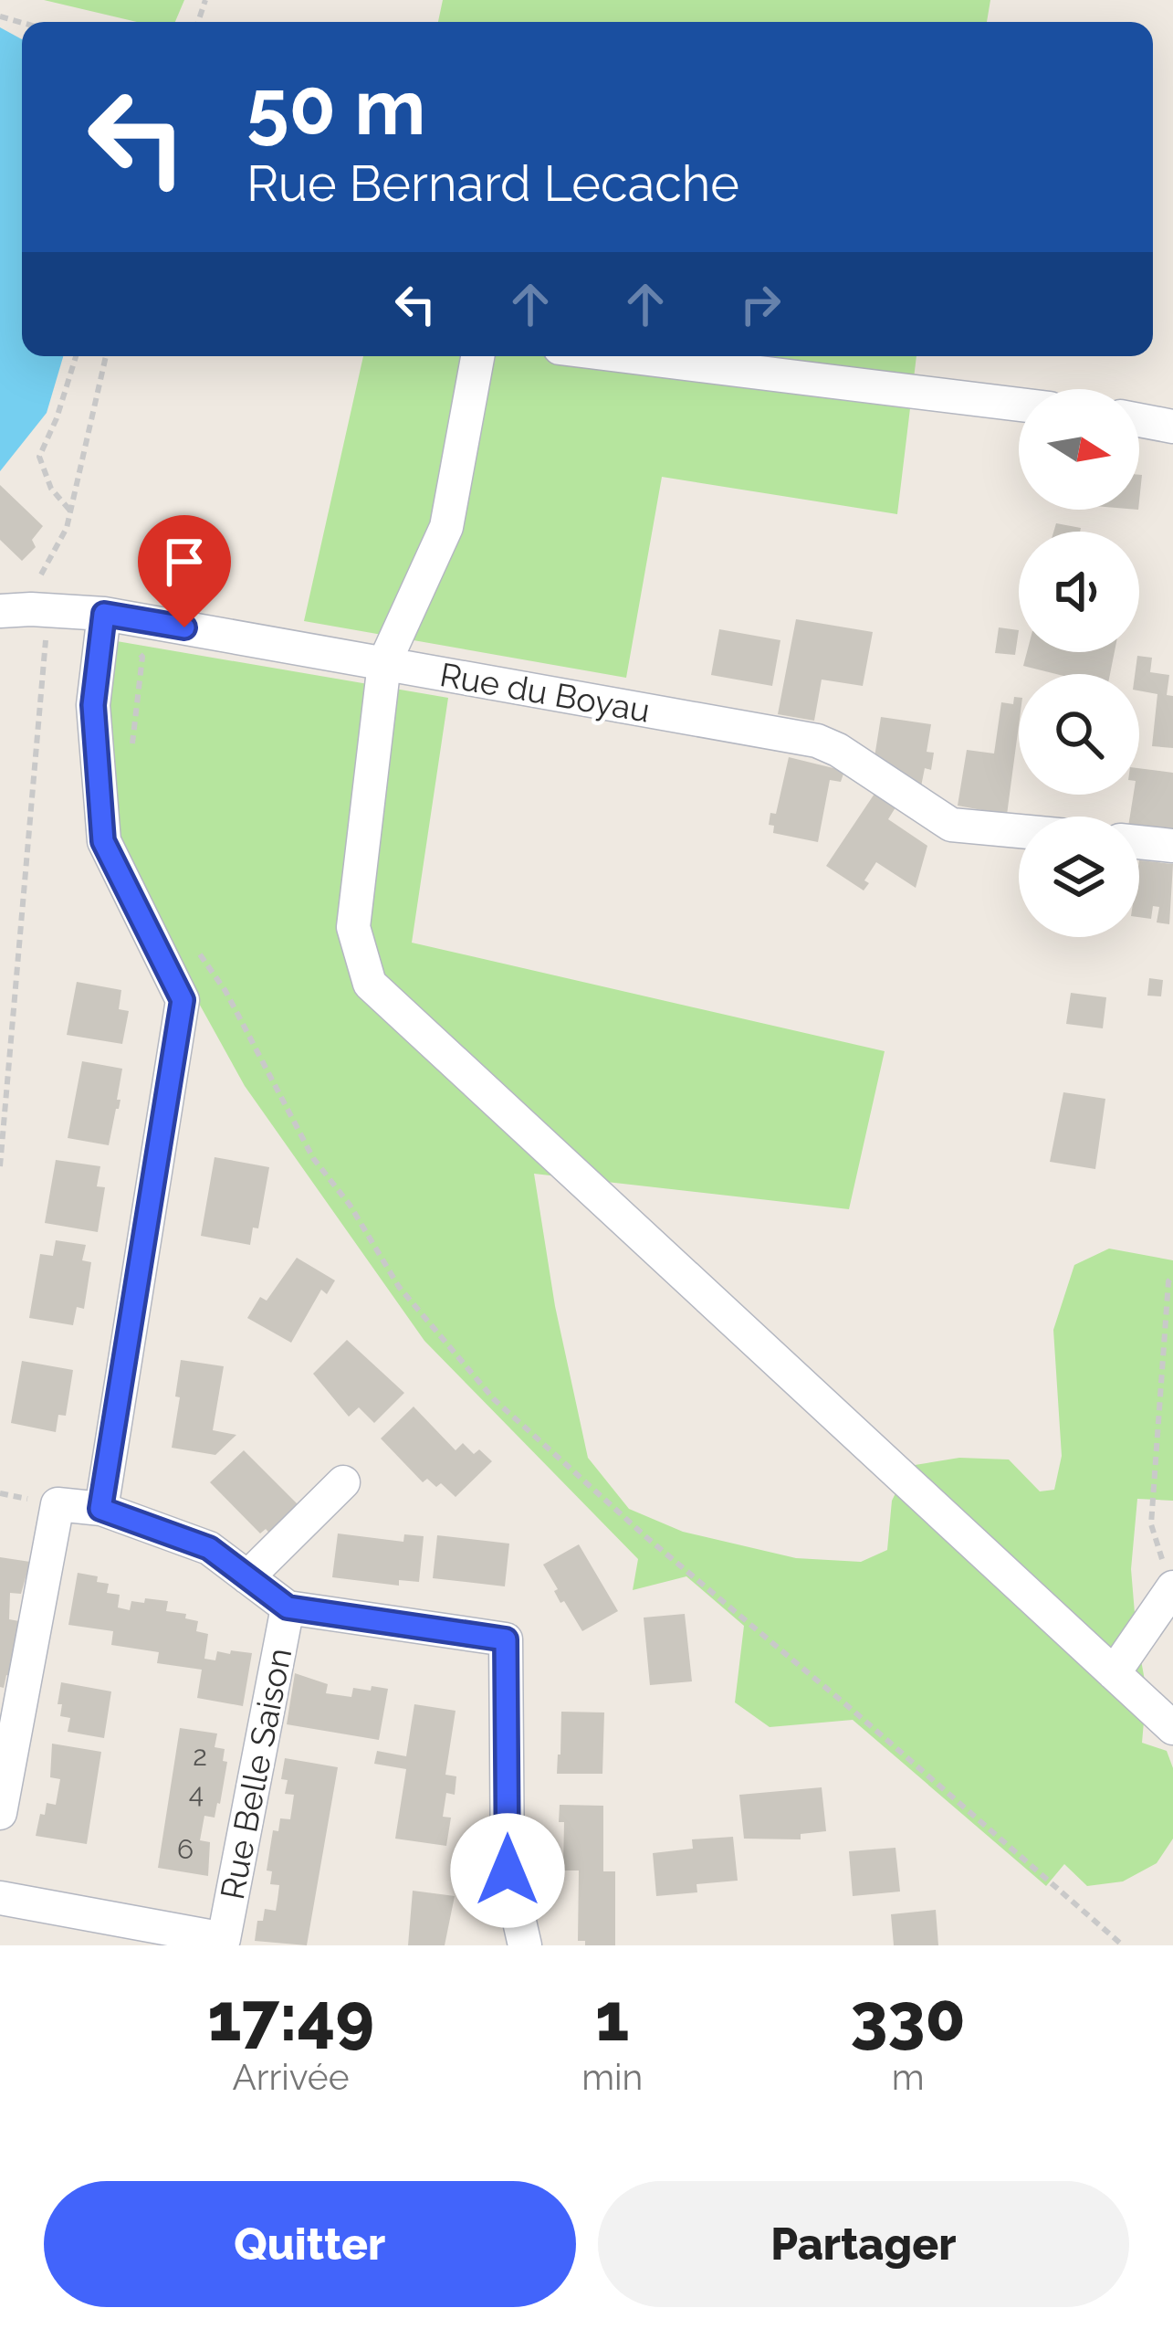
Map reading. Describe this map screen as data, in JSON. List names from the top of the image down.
{
  "streets": {
    "street": ["Rue du Boyau", "Rue Belle Saison"]
  },
  "house_numbers": ["2", "4", "6"],
  "north": "right",
  "page": {
    "turn": ["50 m", "Rue Bernard Lecache"],
    "eta": [
      "17:49",
      "Arrivée",
      "1",
      "min",
      "330",
      "m"
    ],
    "buttons": ["Quitter", "Partager"]
  }
}
